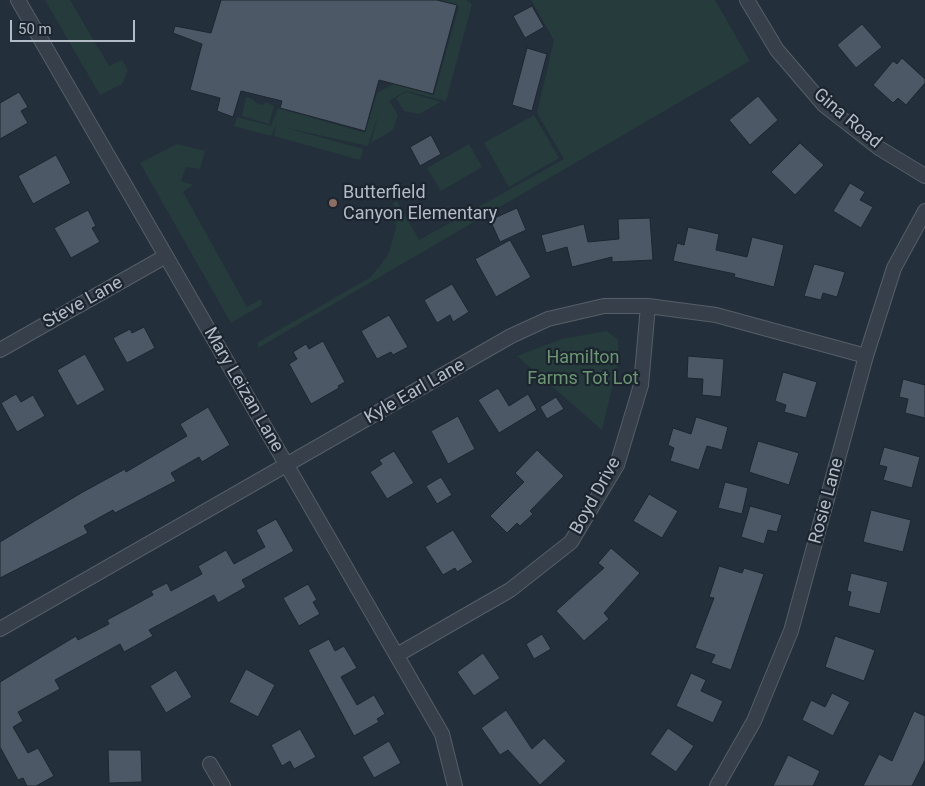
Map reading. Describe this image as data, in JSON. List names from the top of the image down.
{
  "streets": {
    "street": [
      "Gina Road",
      "Steve Lane",
      "Mary Leizan Lane",
      "Kyle Earl Lane",
      "Boyd Drive",
      "Rosie Lane"
    ]
  },
  "crossings": [
    ["Steve Lane", "Mary Leizan Lane"],
    ["Mary Leizan Lane", "Kyle Earl Lane"],
    ["Mary Leizan Lane", "Boyd Drive"],
    ["Kyle Earl Lane", "Boyd Drive"],
    ["Kyle Earl Lane", "Rosie Lane"]
  ],
  "parks": ["Hamilton Farms Tot Lot"],
  "places": ["Butterfield Canyon Elementary"],
  "scale_bar": "50 m"
}
